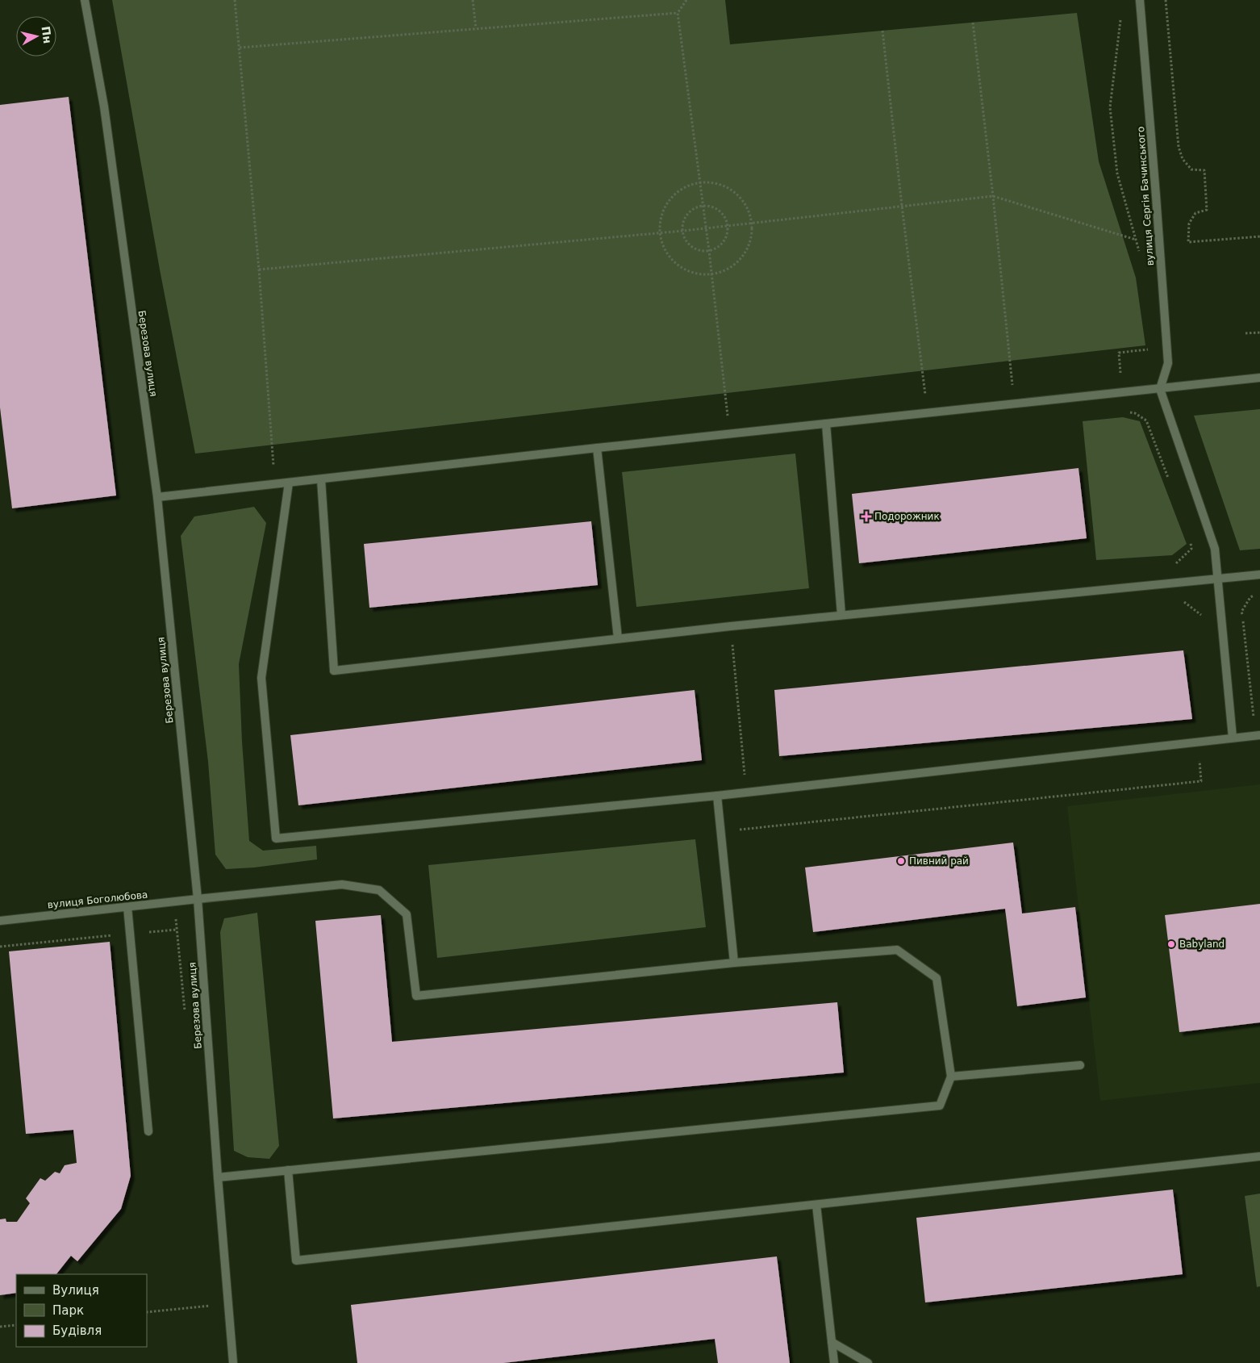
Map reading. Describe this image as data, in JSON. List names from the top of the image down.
{
  "streets": {
    "street": ["вулиця Сергія Бачинського", "Березова вулиця", "вулиця Боголюбова"]
  },
  "crossings": [
    ["Березова вулиця", "вулиця Боголюбова"]
  ],
  "places": {
    "health": ["Подорожник"],
    "other": ["Пивний рай", "Babyland"]
  },
  "legend": ["Вулиця", "Парк", "Будівля"],
  "north": "right"
}
